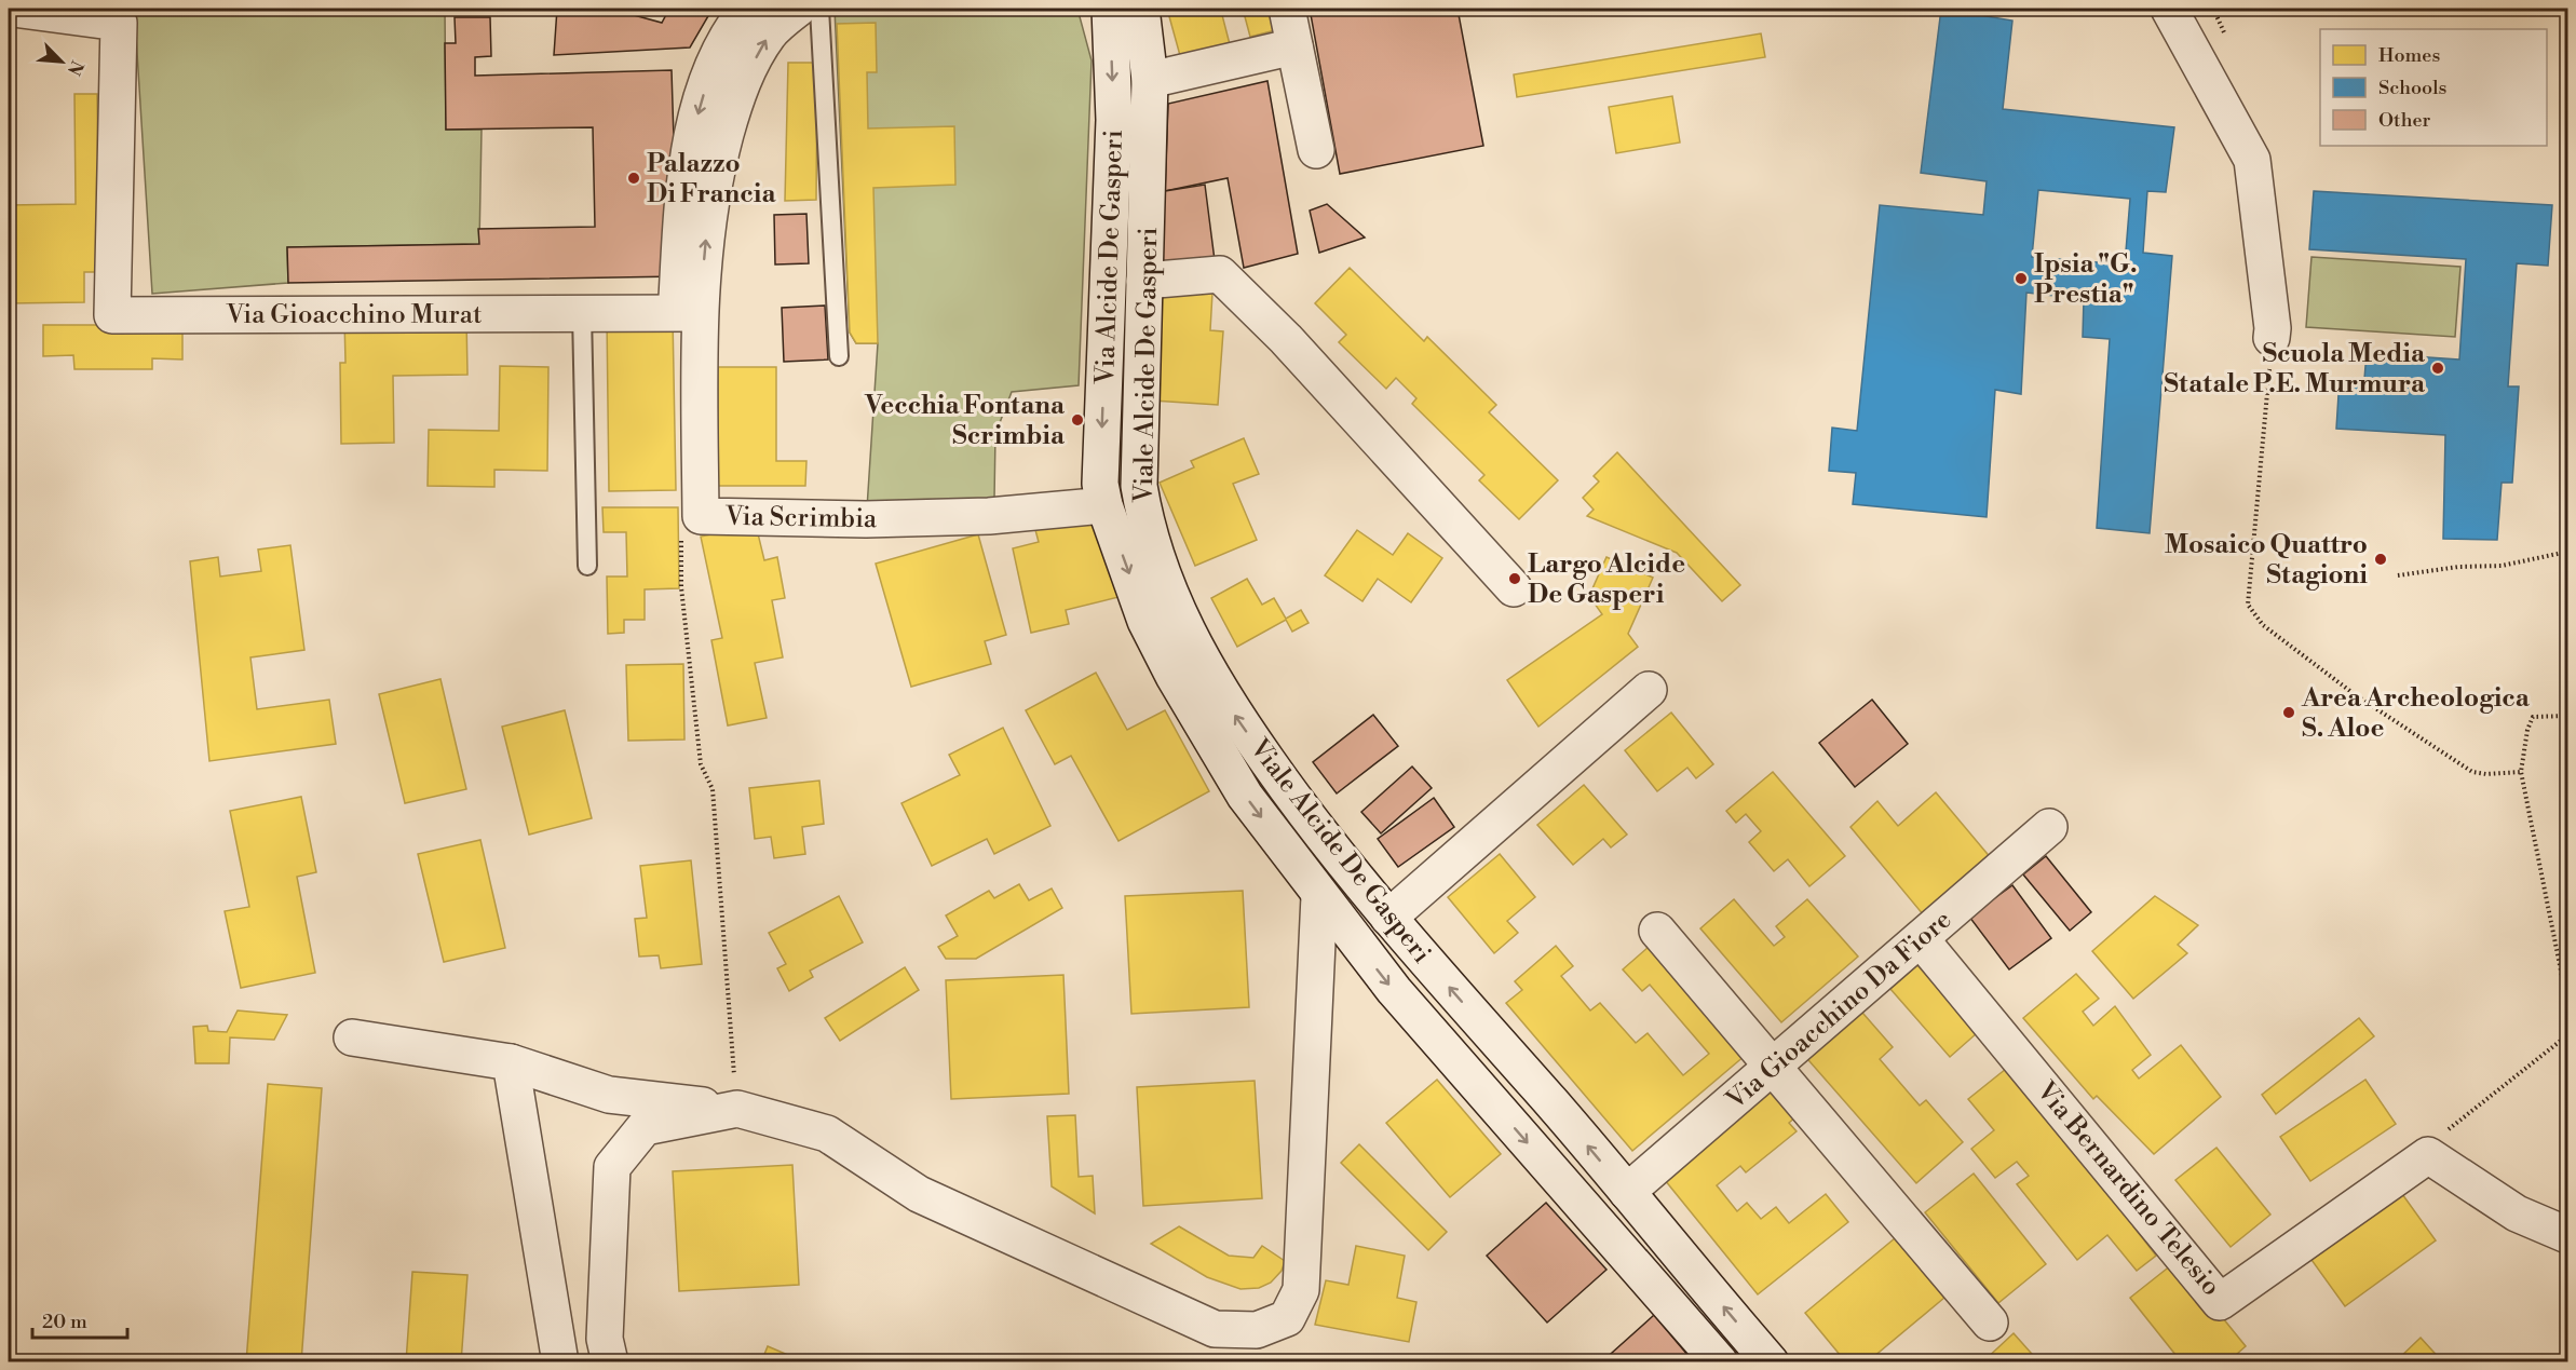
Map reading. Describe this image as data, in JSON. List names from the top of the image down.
{
  "streets": {
    "street": [
      "Via Alcide De Gasperi",
      "Via Gioacchino Murat",
      "Viale Alcide De Gasperi",
      "Via Scrimbia",
      "Via Gioacchino Da Fiore",
      "Via Bernardino Telesio"
    ]
  },
  "crossings": [
    ["Via Alcide De Gasperi", "Viale Alcide De Gasperi"],
    ["Via Alcide De Gasperi", "Via Scrimbia"],
    ["Via Gioacchino Murat", "Via Scrimbia"],
    ["Viale Alcide De Gasperi", "Via Scrimbia"],
    ["Viale Alcide De Gasperi", "Via Gioacchino Da Fiore"],
    ["Via Gioacchino Da Fiore", "Via Bernardino Telesio"]
  ],
  "one_way": ["Via Alcide De Gasperi"],
  "places": [
    "Palazzo Di Francia",
    "Ipsia \"G. Prestia\"",
    "Scuola Media Statale P.E. Murmura",
    "Vecchia Fontana Scrimbia",
    "Mosaico Quattro Stagioni",
    "Largo Alcide De Gasperi",
    "Area Archeologica S. Aloe"
  ],
  "legend": ["Homes", "Schools", "Other"],
  "scale_bar": "20 m",
  "north": "bottom right"
}
